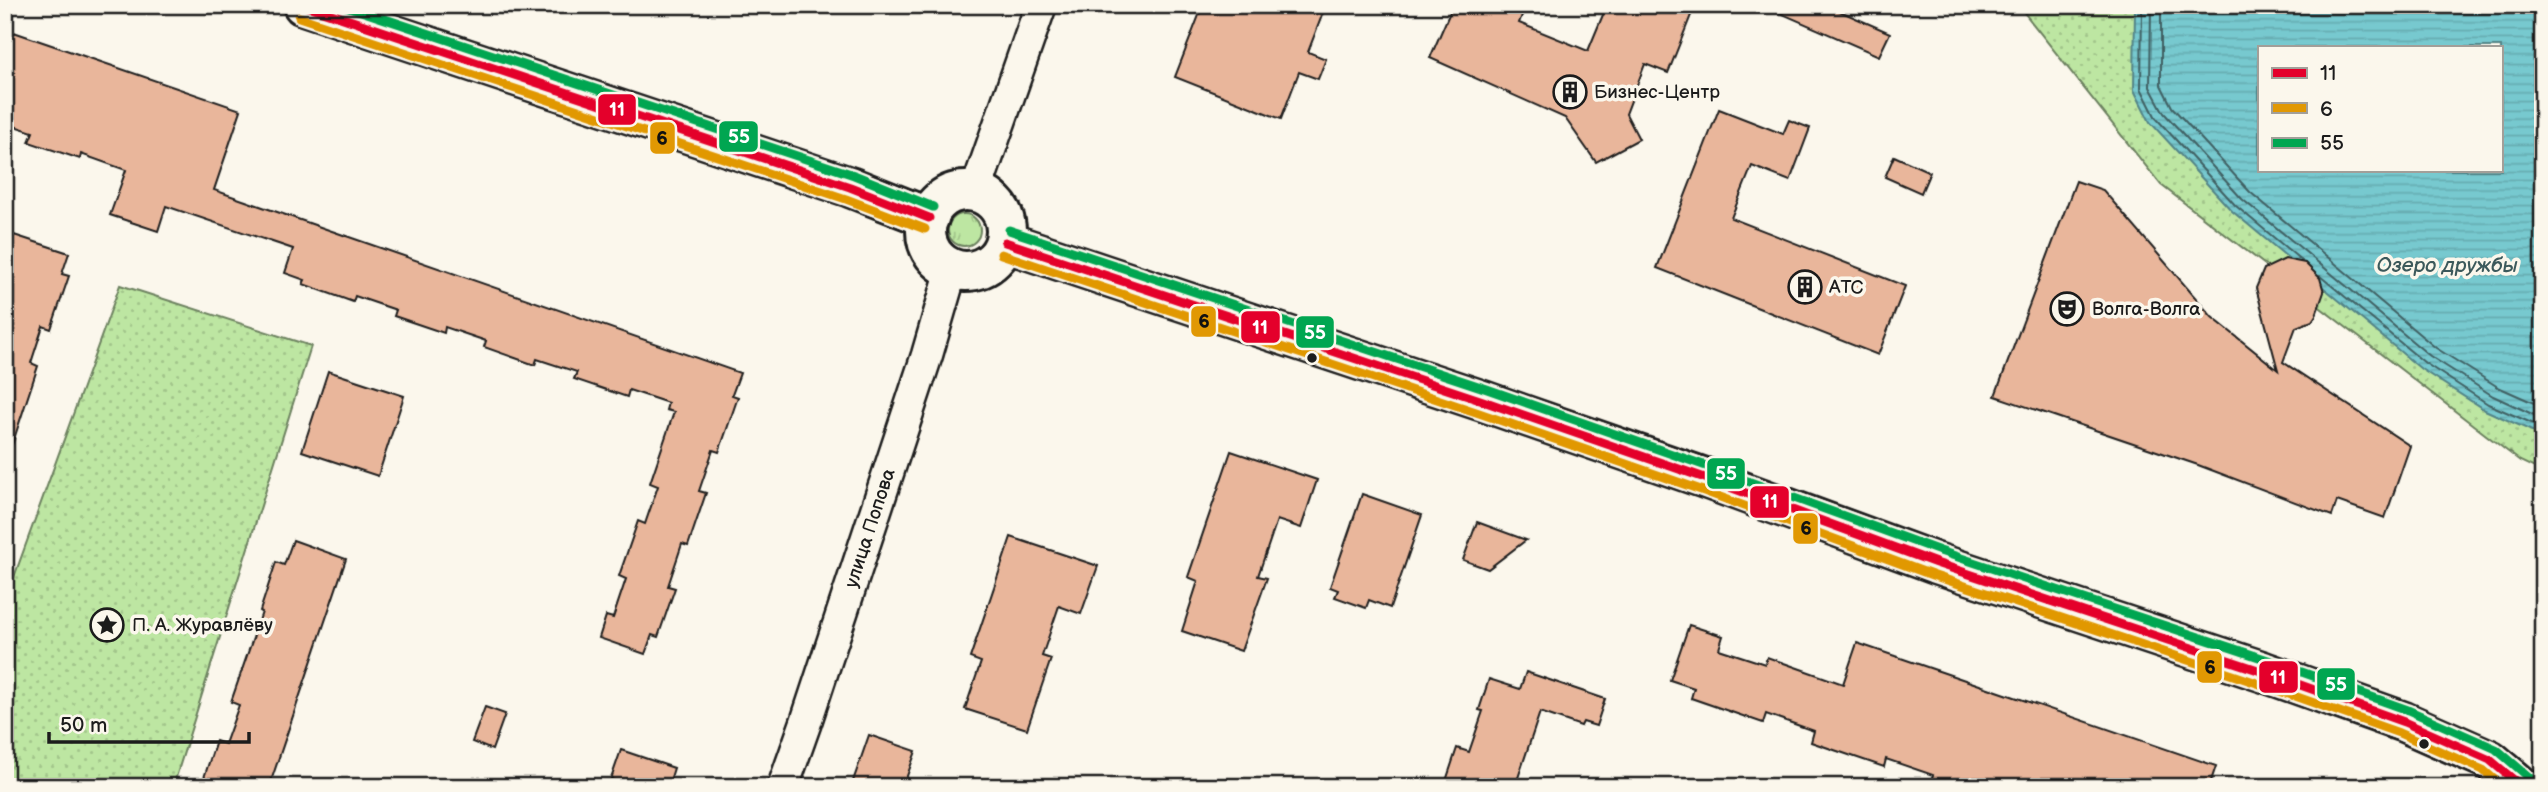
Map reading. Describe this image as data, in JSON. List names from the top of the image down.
{
  "streets": {
    "street": ["улица Попова"]
  },
  "water": ["Озеро дружбы"],
  "places": {
    "building": ["Бизнес-Центр", "АТС"],
    "theatre": ["Волга-Волга"],
    "place": ["П. А. Журавлёву"]
  },
  "lines": ["transit line 11", "transit line 55", "transit line 6"],
  "legend": ["11", "6", "55"],
  "scale_bar": "50 m"
}
